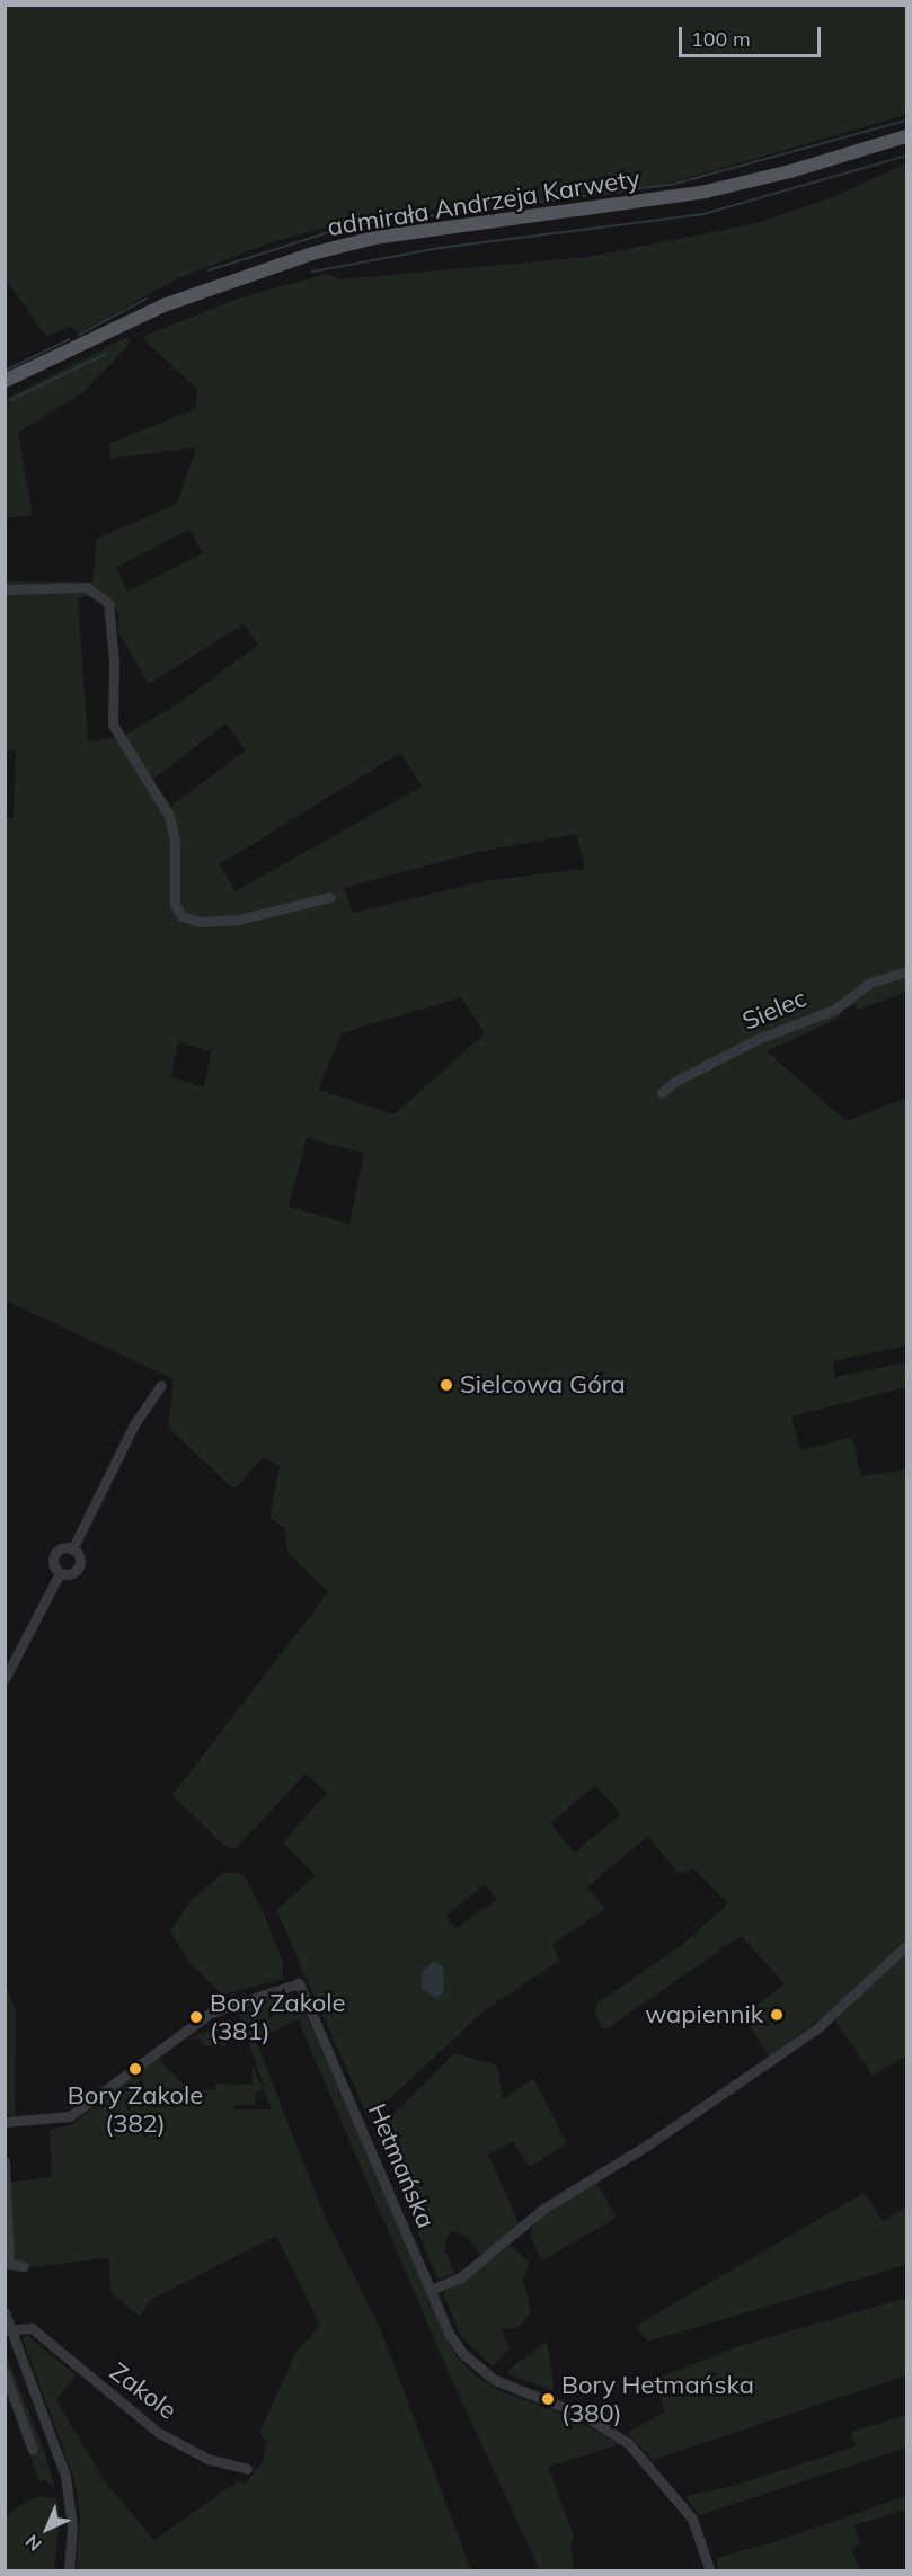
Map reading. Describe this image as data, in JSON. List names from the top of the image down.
{
  "streets": {
    "main road": ["admirała Andrzeja Karwety"],
    "street": ["Sielec", "Hetmańska", "Zakole"]
  },
  "places": [
    "Sielcowa Góra",
    "wapiennik",
    "Bory Zakole (381)",
    "Bory Zakole (382)",
    "Bory Hetmańska (380)"
  ],
  "scale_bar": "100 m",
  "north": "bottom left"
}
